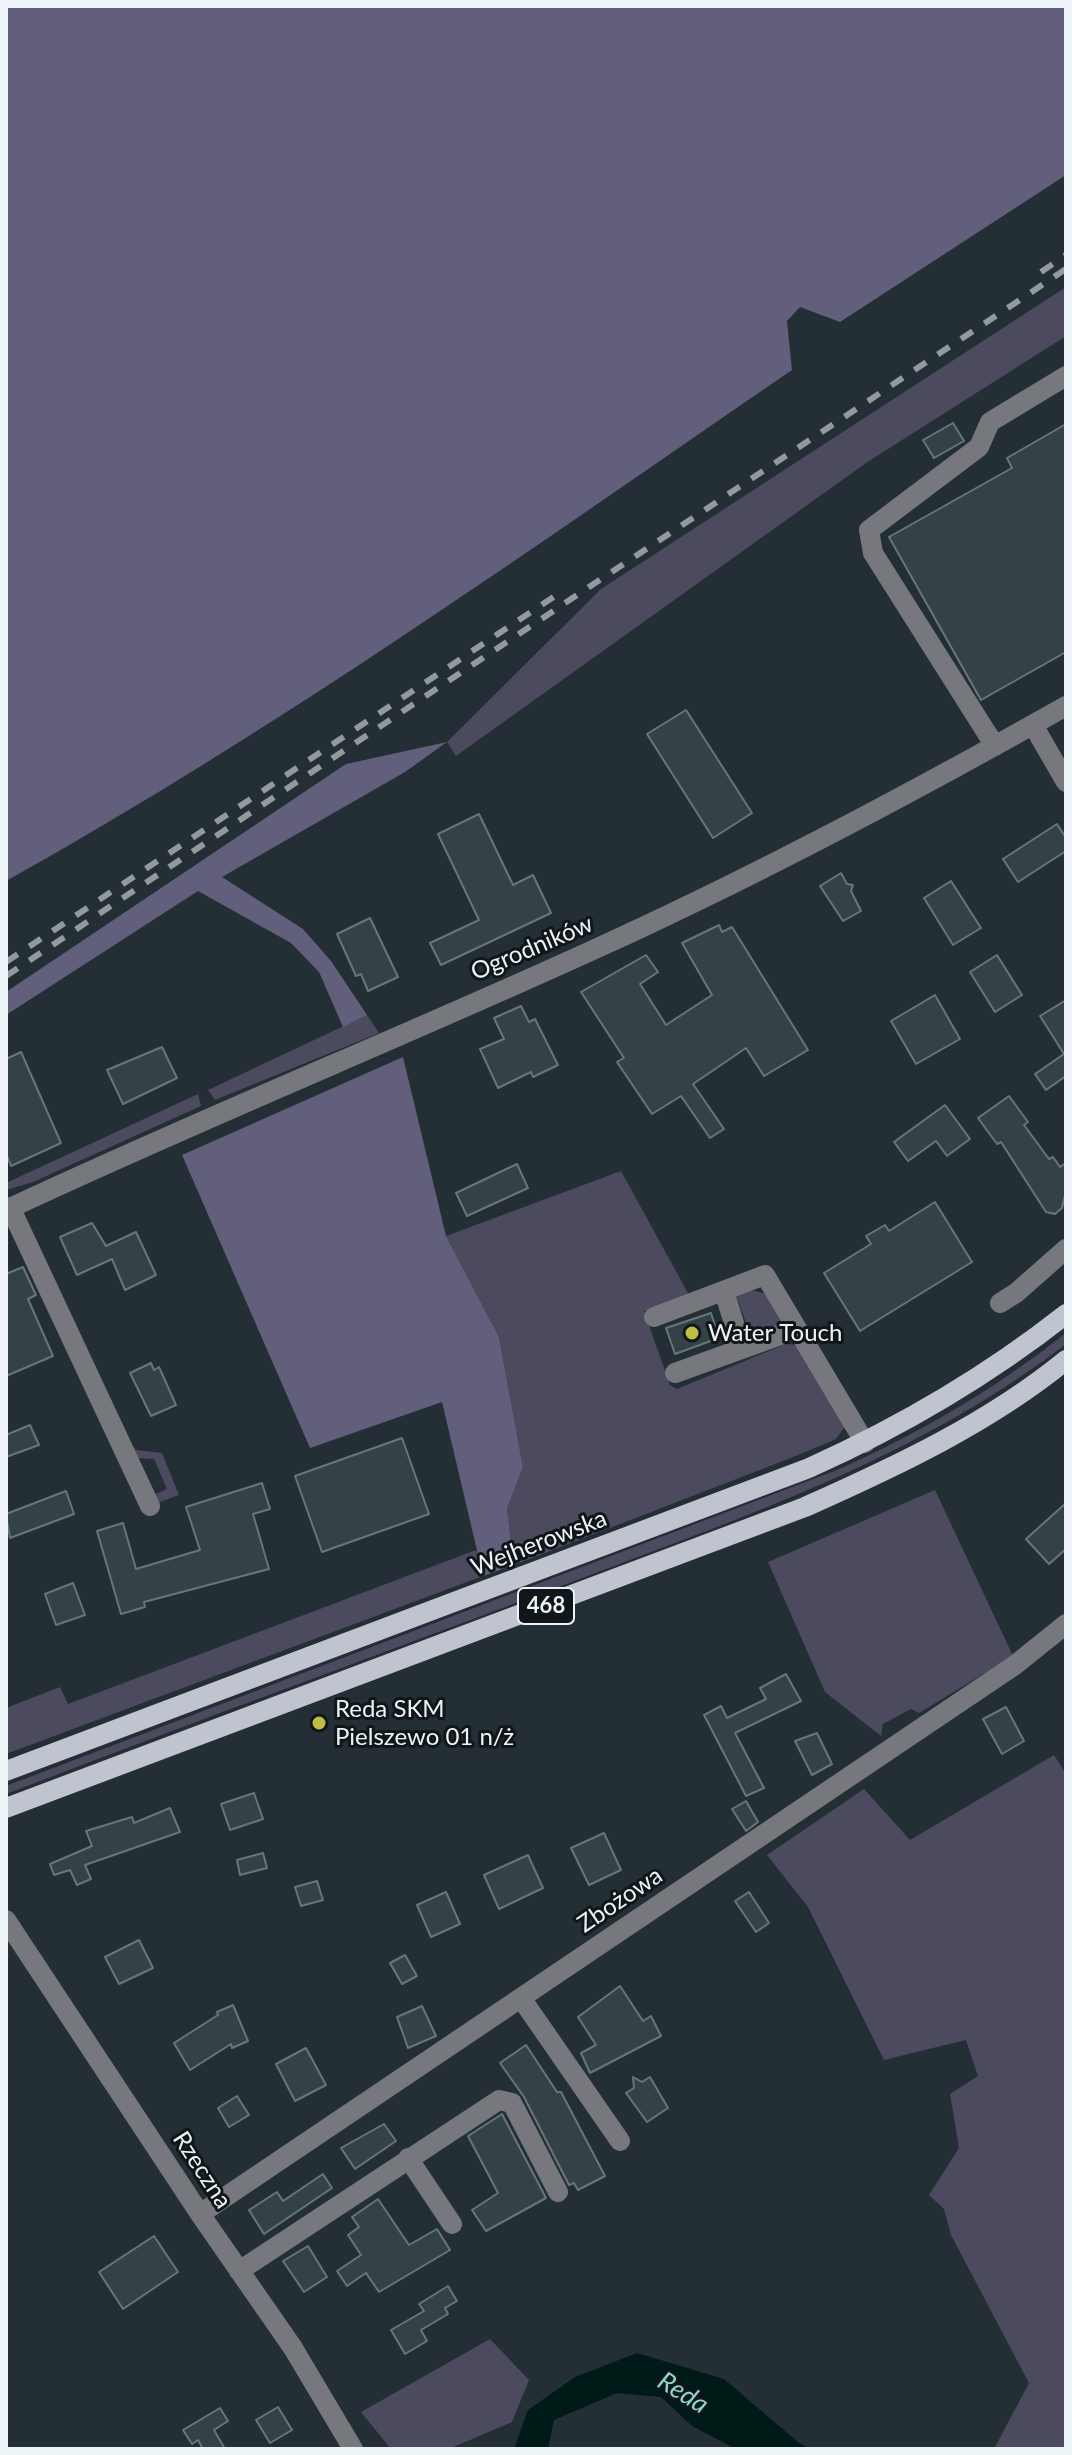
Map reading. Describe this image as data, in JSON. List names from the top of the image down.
{
  "streets": {
    "main road": ["Wejherowska", "468"],
    "street": ["Ogrodników", "Zbożowa", "Rzeczna"]
  },
  "crossings": [
    ["Zbożowa", "Rzeczna"]
  ],
  "water": ["Reda"],
  "places": ["Water Touch", "Reda SKM Pielszewo 01 n/ż"]
}
